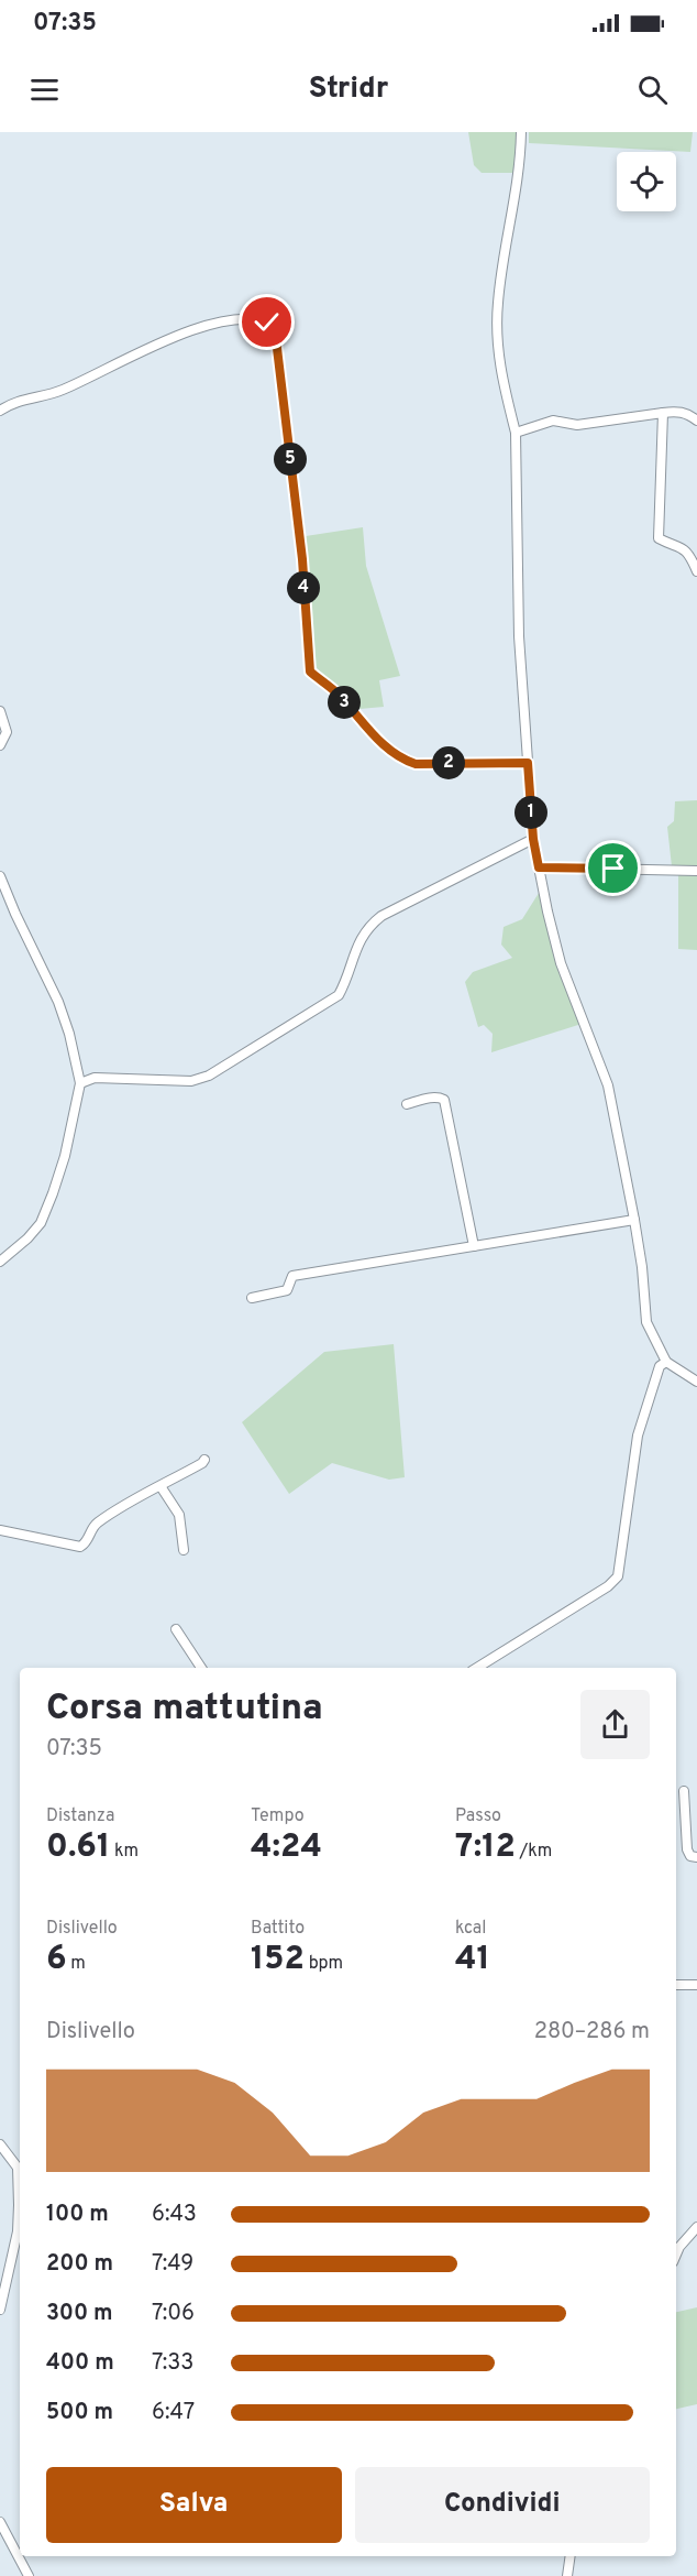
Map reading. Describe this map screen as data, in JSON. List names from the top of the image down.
{
  "page": {
    "status": "07:35",
    "header": "Stridr",
    "pins": [
      "5",
      "4",
      "3",
      "2",
      "1"
    ],
    "heading": ["Corsa mattutina", "07:35"],
    "stats": [
      ["Distanza", "0.61 km"],
      ["Tempo", "4:24"],
      ["Passo", "7:12 /km"],
      ["Dislivello", "6 m"],
      ["Battito", "152 bpm"],
      ["kcal", "41"]
    ],
    "chart": ["Dislivello", "280–286 m"],
    "list": [
      {
        "name": "100 m",
        "note": "6:43"
      },
      {
        "name": "200 m",
        "note": "7:49"
      },
      {
        "name": "300 m",
        "note": "7:06"
      },
      {
        "name": "400 m",
        "note": "7:33"
      },
      {
        "name": "500 m",
        "note": "6:47"
      }
    ],
    "buttons": ["Salva", "Condividi"]
  }
}
